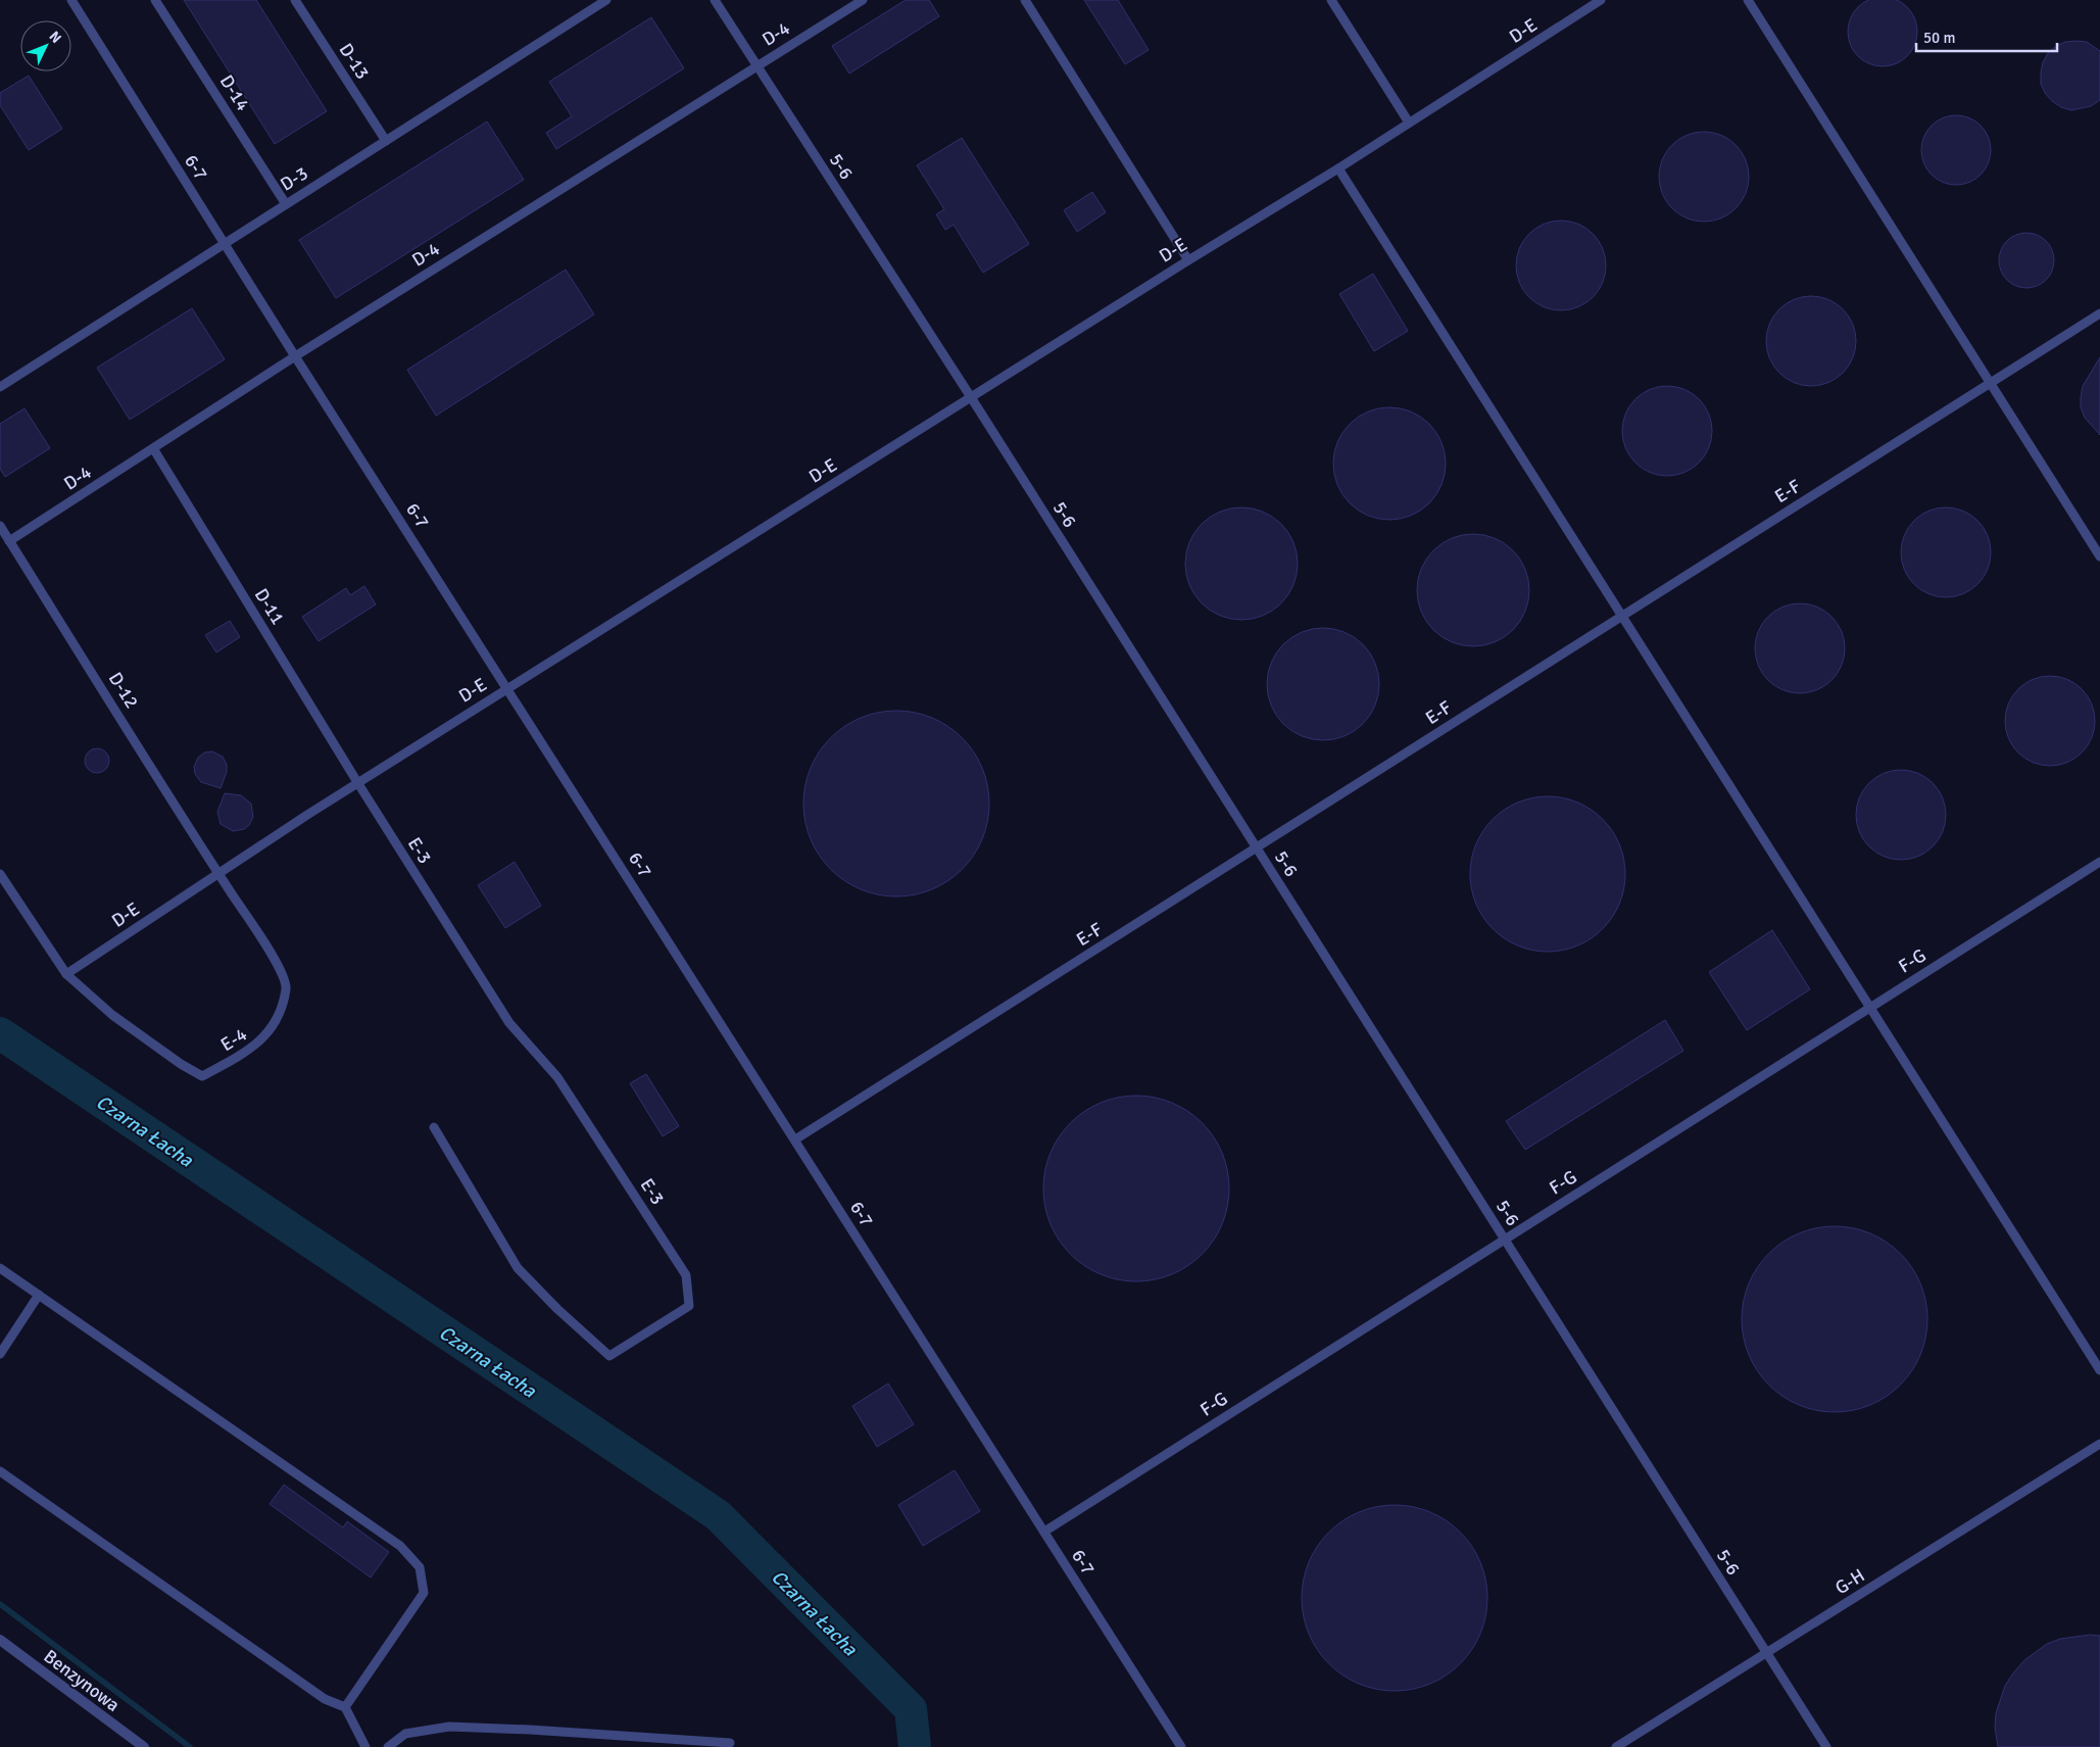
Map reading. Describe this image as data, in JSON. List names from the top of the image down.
{
  "streets": {
    "street": ["Benzynowa"],
    "lane": [
      "D-E",
      "D-4",
      "D-13",
      "D-14",
      "5-6",
      "6-7",
      "D-3",
      "E-F",
      "D-11",
      "D-12",
      "E-3",
      "F-G",
      "E-4",
      "G-H"
    ]
  },
  "crossings": [
    ["D-E", "5-6"],
    ["D-E", "6-7"],
    ["D-E", "D-11"],
    ["D-E", "D-12"],
    ["D-E", "E-3"],
    ["D-E", "E-4"],
    ["D-4", "5-6"],
    ["D-4", "6-7"],
    ["D-4", "D-11"],
    ["D-4", "D-12"],
    ["D-13", "D-3"],
    ["D-14", "D-3"],
    ["5-6", "E-F"],
    ["5-6", "F-G"],
    ["5-6", "G-H"],
    ["6-7", "D-3"],
    ["6-7", "E-F"],
    ["6-7", "F-G"],
    ["D-11", "E-3"],
    ["D-12", "E-4"]
  ],
  "water": ["Czarna Łacha"],
  "scale_bar": "50 m",
  "north": "top right"
}
